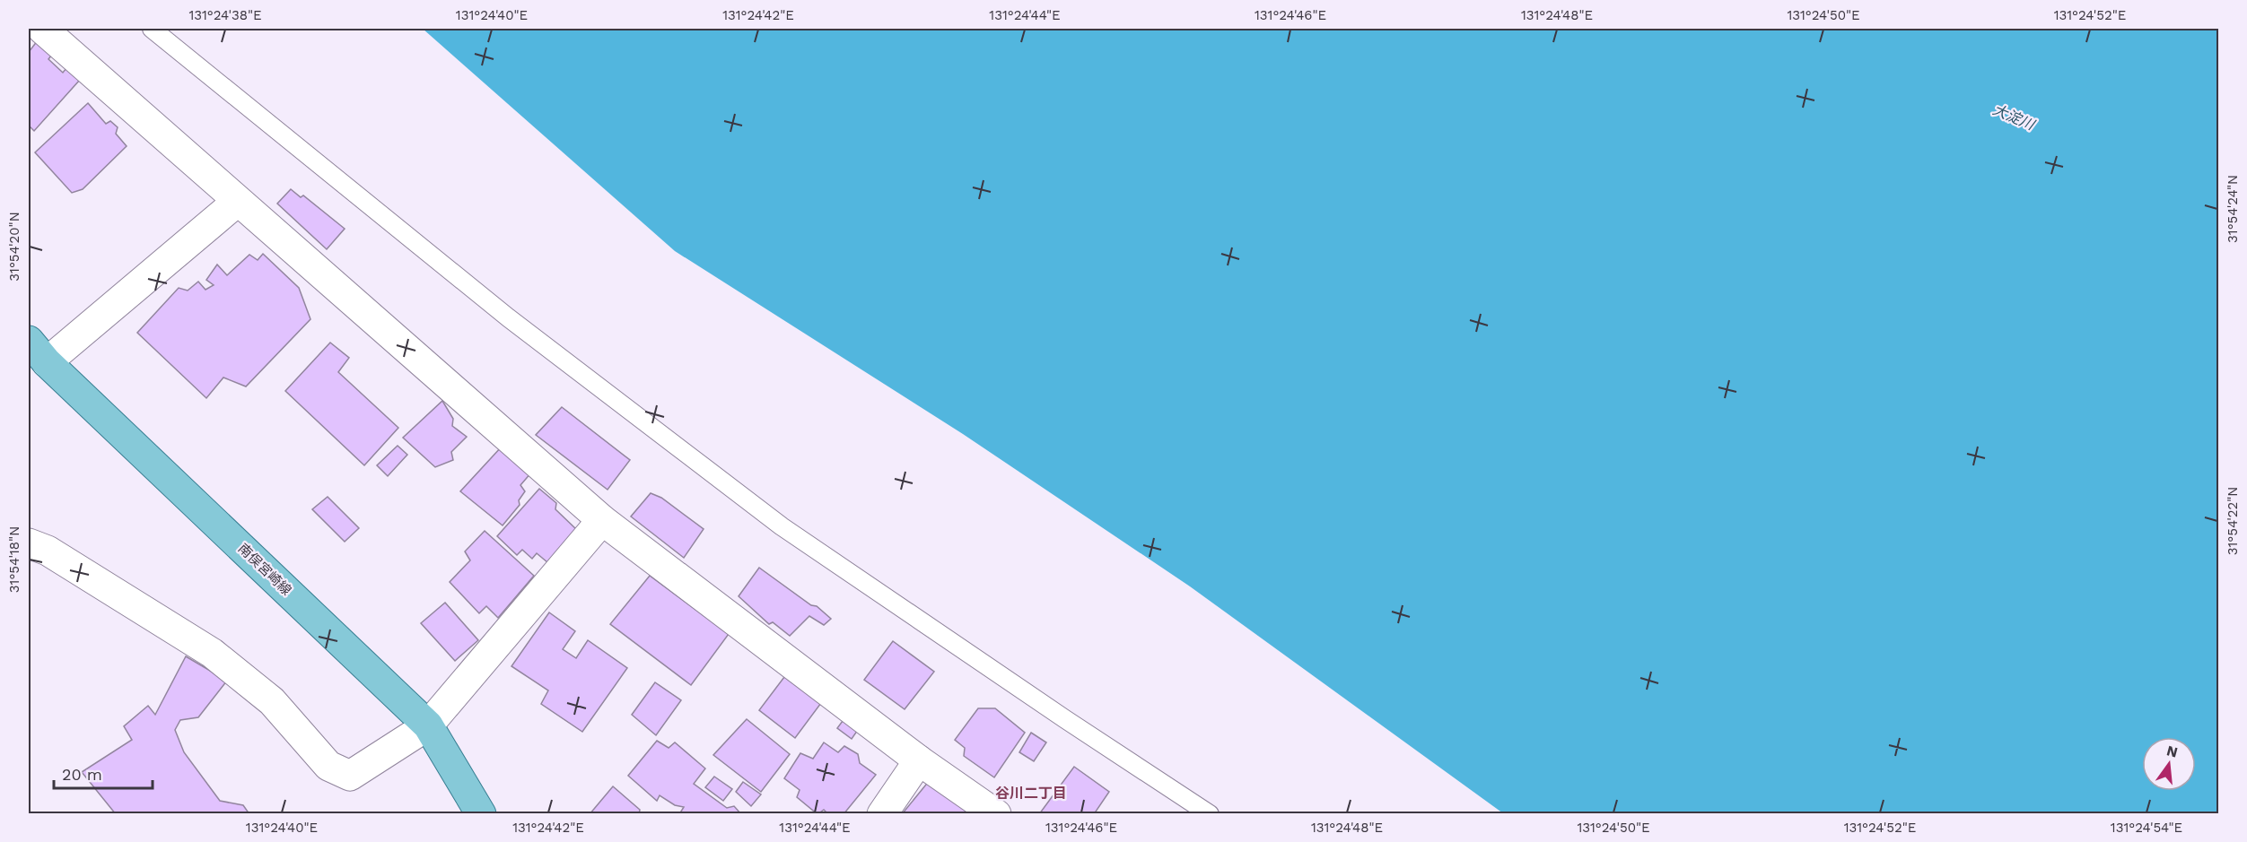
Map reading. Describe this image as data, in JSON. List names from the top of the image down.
{
  "streets": {
    "main road": ["南俣宮崎線"]
  },
  "districts": ["谷川二丁目"],
  "water": ["大淀川"],
  "scale_bar": "20 m",
  "north": "top",
  "coordinates": [
    "131°24'38\"E",
    "131°24'40\"E",
    "131°24'42\"E",
    "131°24'44\"E",
    "131°24'46\"E",
    "131°24'48\"E",
    "131°24'50\"E",
    "131°24'52\"E",
    "31°54'24\"N",
    "31°54'20\"N",
    "31°54'22\"N",
    "31°54'18\"N",
    "131°24'54\"E"
  ]
}
